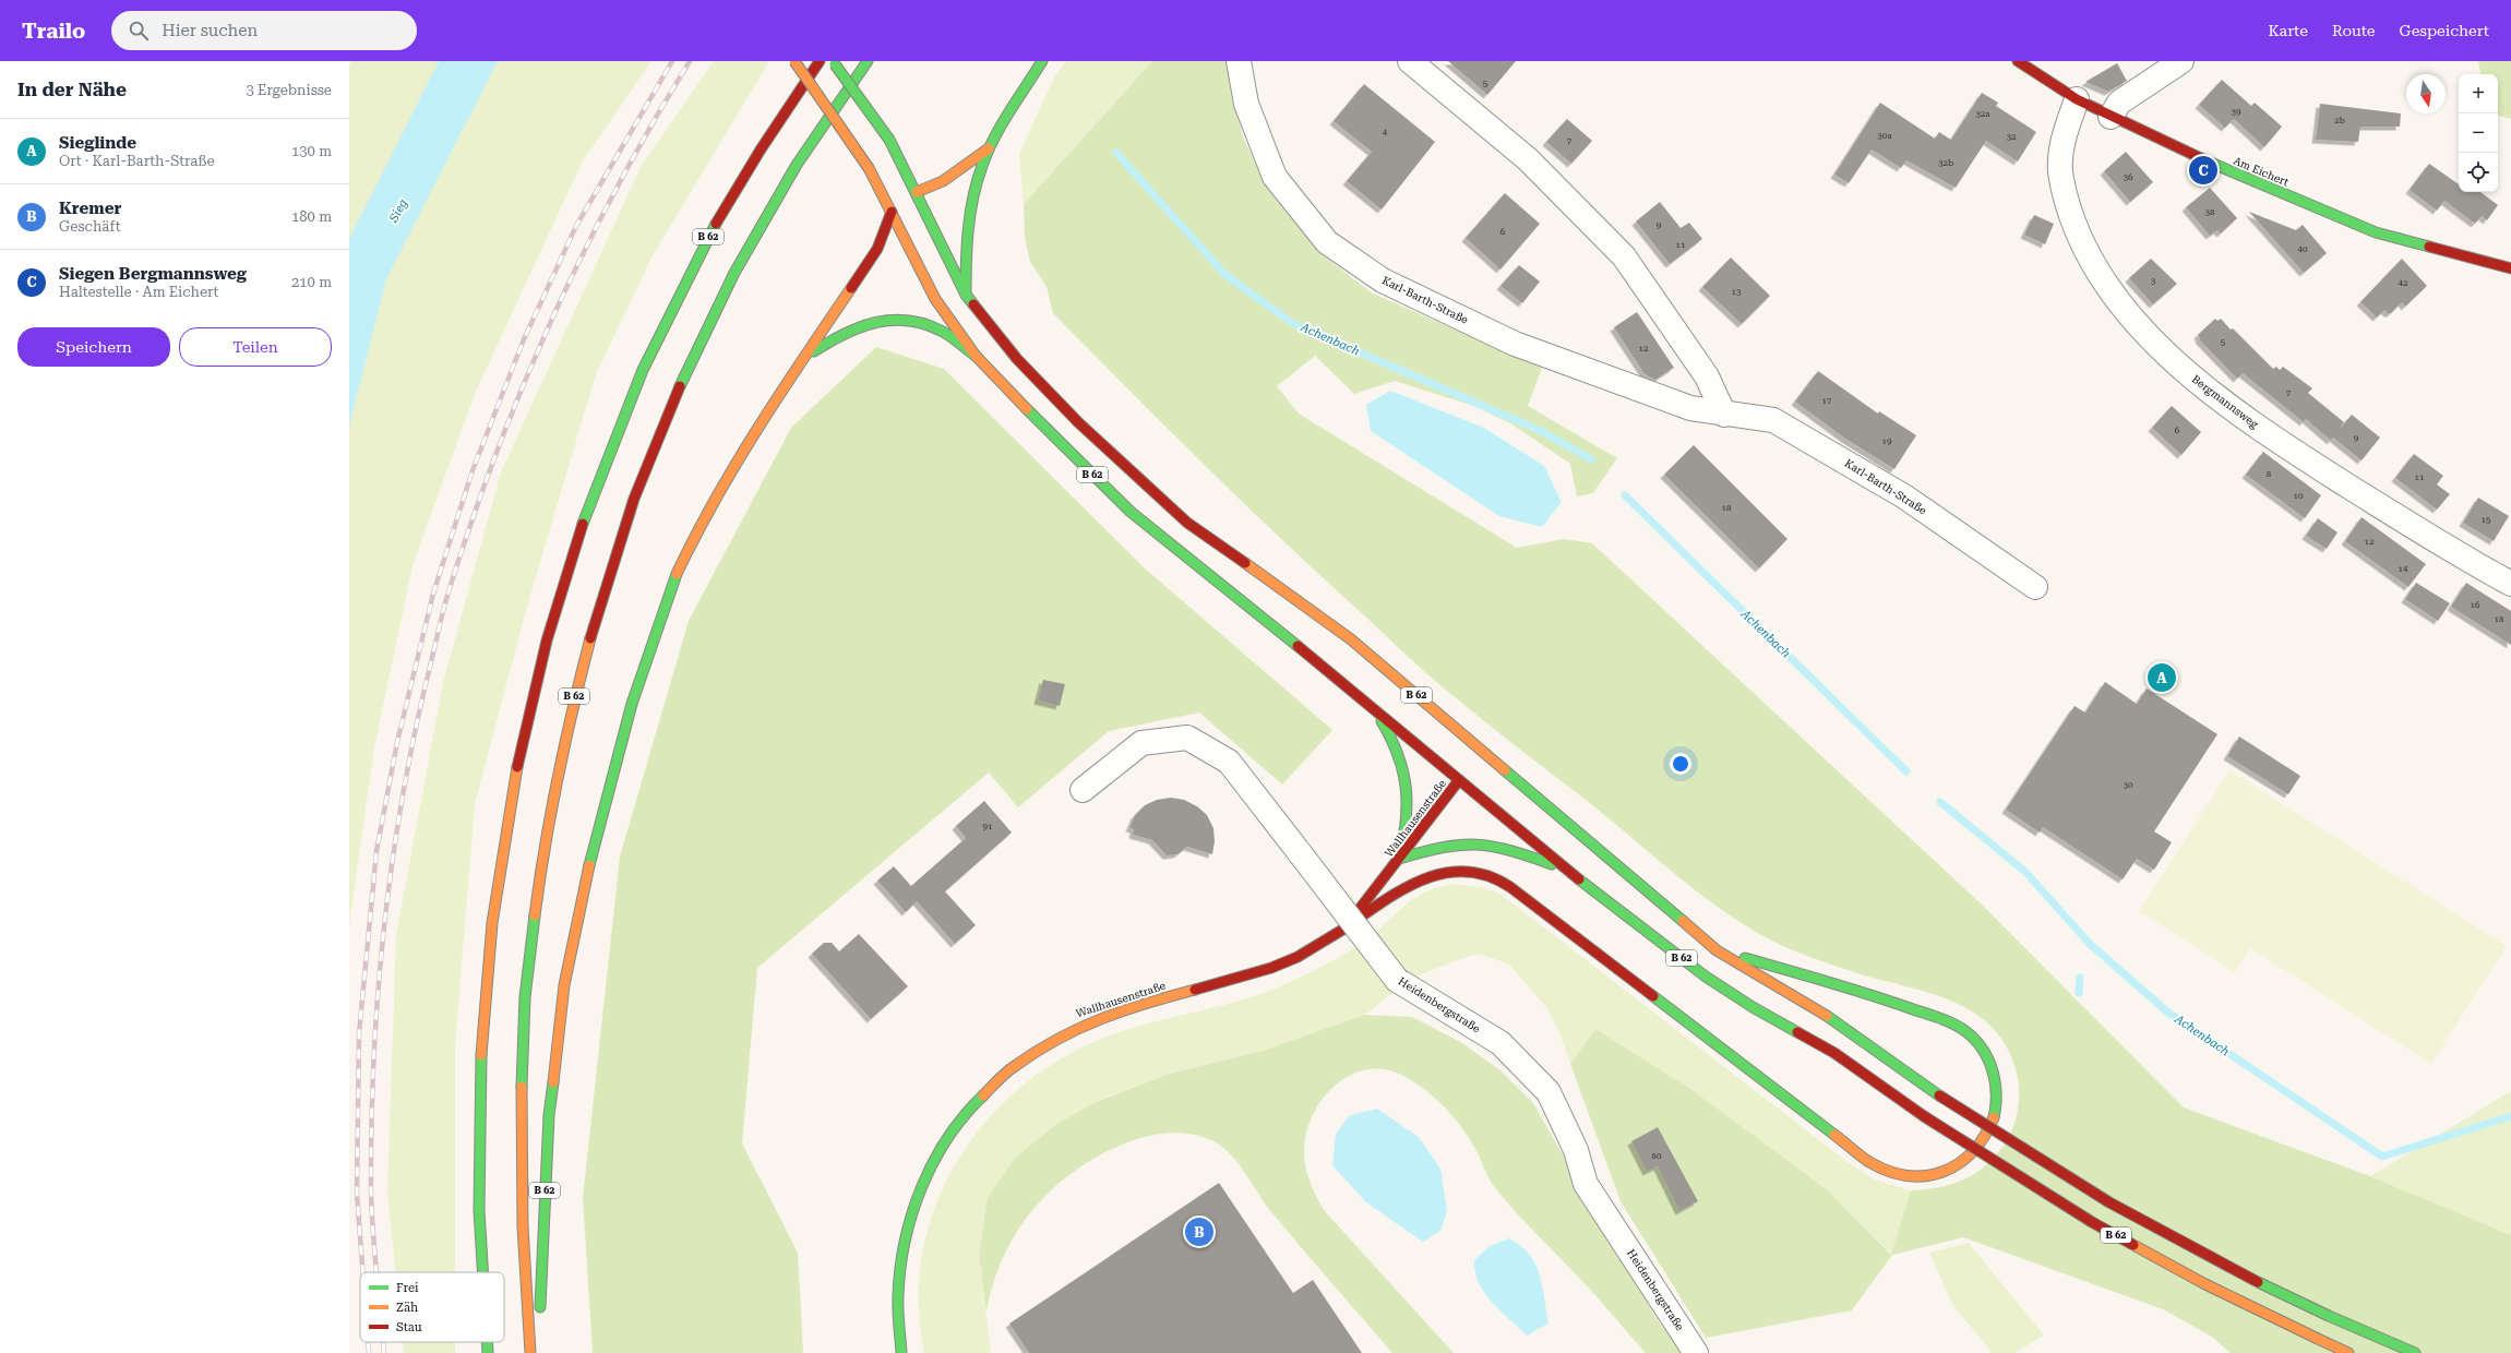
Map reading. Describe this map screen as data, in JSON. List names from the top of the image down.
{
  "streets": {
    "main road": ["Am Eichert", "B 62", "Wallhausenstraße"],
    "street": ["Karl-Barth-Straße", "Bergmannsweg", "Heidenbergstraße"]
  },
  "crossings": [
    ["Am Eichert", "Bergmannsweg"],
    ["B 62", "Wallhausenstraße"]
  ],
  "water": ["Sieg", "Achenbach"],
  "house_numbers": [
    "5",
    "39",
    "32a",
    "2b",
    "4",
    "30a",
    "32",
    "7",
    "32b",
    "36",
    "38",
    "9",
    "6",
    "11",
    "40",
    "3",
    "42",
    "13",
    "5",
    "12",
    "7",
    "17",
    "6",
    "9",
    "19",
    "8",
    "11",
    "10",
    "18",
    "15",
    "12",
    "14",
    "16",
    "18",
    "30",
    "91",
    "80"
  ],
  "legend": ["Frei", "Zäh", "Stau"],
  "north": "bottom",
  "page": {
    "header": "Trailo",
    "search": "Hier suchen",
    "nav": ["Karte", "Route", "Gespeichert"],
    "heading": ["In der Nähe", "3 Ergebnisse"],
    "map_buttons": ["+", "−"],
    "list": [
      {
        "mark": "A",
        "name": "Sieglinde",
        "note": "Ort · Karl-Barth-Straße",
        "value": "130 m"
      },
      {
        "mark": "B",
        "name": "Kremer",
        "note": "Geschäft",
        "value": "180 m"
      },
      {
        "mark": "C",
        "name": "Siegen Bergmannsweg",
        "note": "Haltestelle · Am Eichert",
        "value": "210 m"
      }
    ],
    "pins": ["C", "A", "B"],
    "buttons": ["Speichern", "Teilen"]
  }
}
